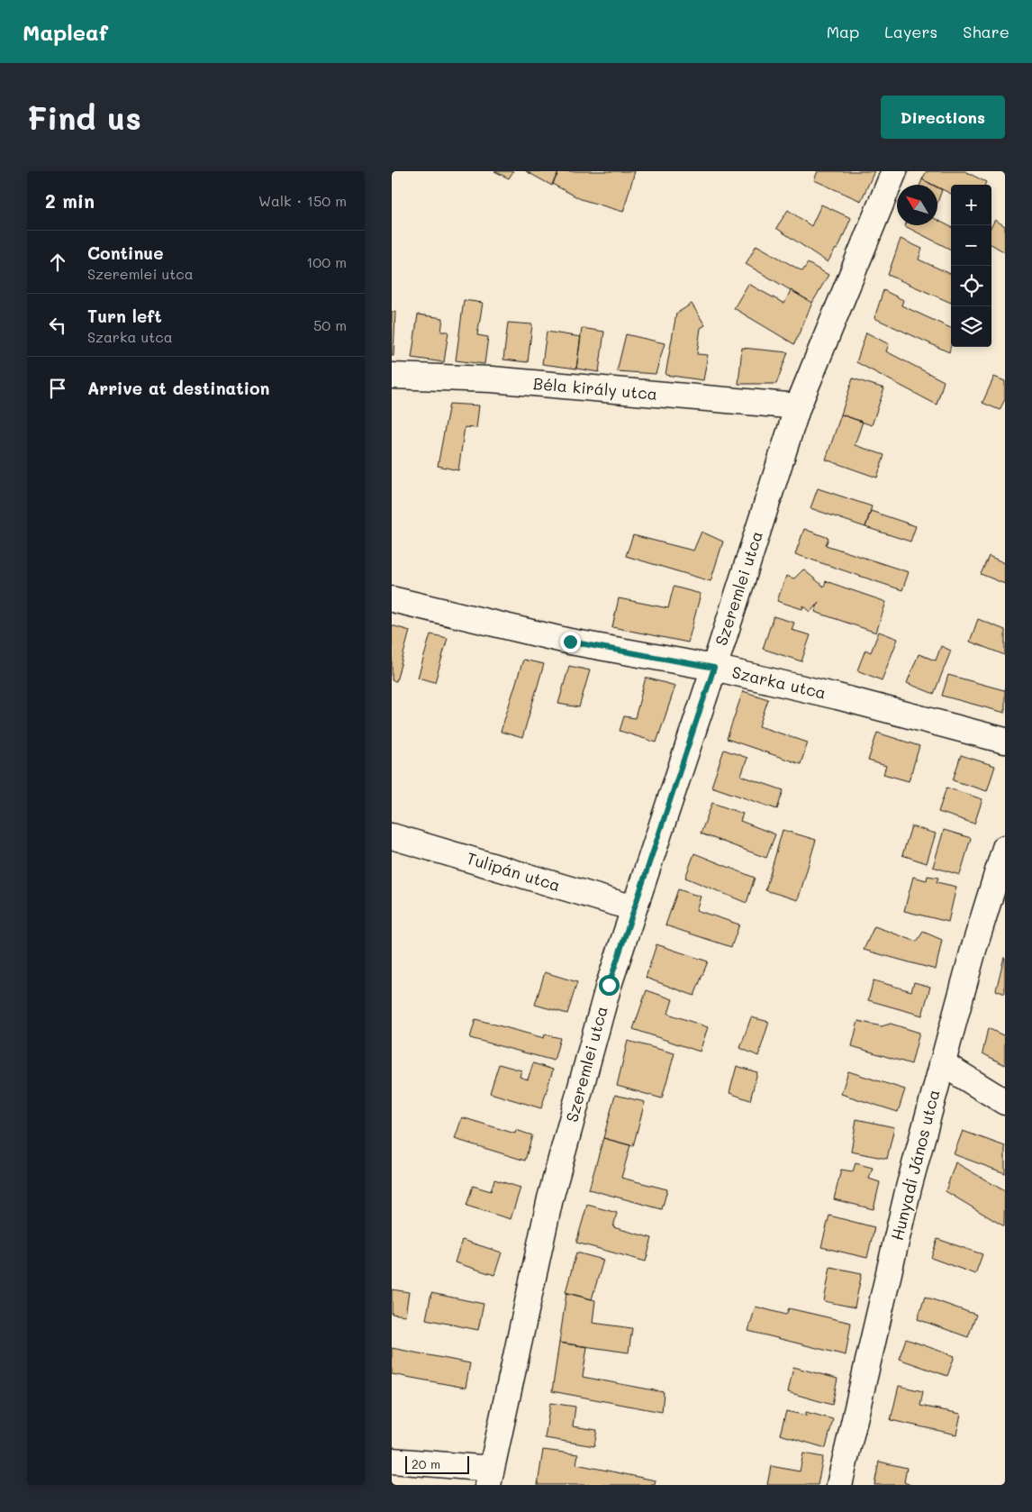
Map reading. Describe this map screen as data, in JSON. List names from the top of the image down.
{
  "streets": {
    "street": [
      "Béla király utca",
      "Szeremlei utca",
      "Szarka utca",
      "Tulipán utca",
      "Hunyadi János utca"
    ]
  },
  "crossings": [
    ["Béla király utca", "Szeremlei utca"],
    ["Szeremlei utca", "Szarka utca"],
    ["Szeremlei utca", "Tulipán utca"]
  ],
  "scale_bar": "20 m",
  "north": "top left",
  "page": {
    "header": "Mapleaf",
    "nav": ["Map", "Layers", "Share"],
    "buttons": "Directions",
    "title": "Find us",
    "heading": ["2 min", "Walk · 150 m"],
    "map_buttons": ["+", "−"],
    "list": [
      ["Continue", "Szeremlei utca", "100 m"],
      ["Turn left", "Szarka utca", "50 m"],
      "Arrive at destination"
    ],
    "scale": "20 m"
  }
}
